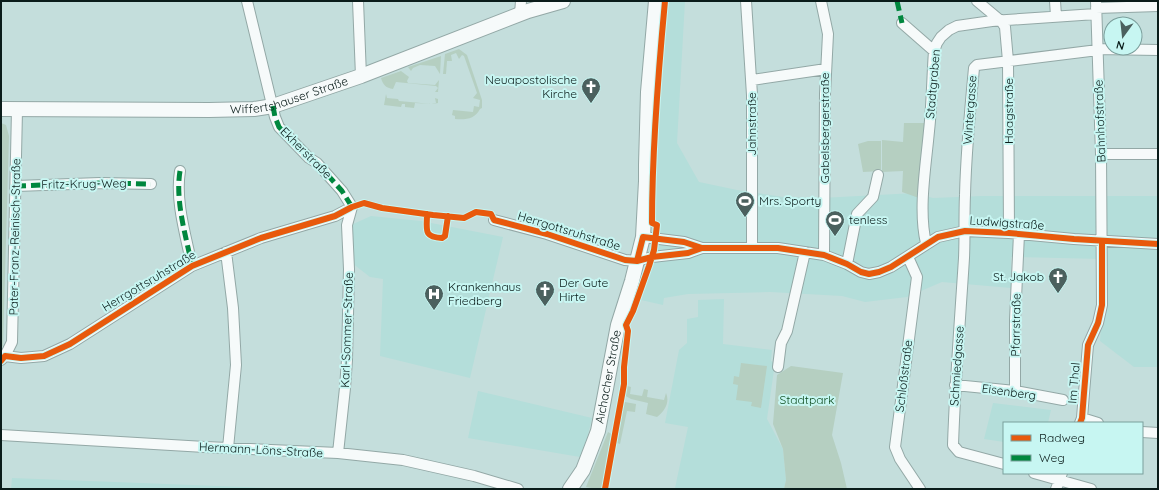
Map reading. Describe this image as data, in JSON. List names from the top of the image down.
{
  "streets": {
    "street": [
      "Stadtgraben",
      "Wiffertshauser Straße",
      "Wintergasse",
      "Haagstraße",
      "Bahnhofstraße",
      "Jahnstraße",
      "Gabelsbergerstraße",
      "Ekherstraße",
      "Fritz-Krug-Weg",
      "Ludwigstraße",
      "Herrgottsruhstraße",
      "Pater-Franz-Reinisch-Straße",
      "Pfarrstraße",
      "Karl-Sommer-Straße",
      "Schmiedgasse",
      "Schloßstraße",
      "Aichacher Straße",
      "Im Thal",
      "Eisenberg",
      "Hermann-Löns-Straße"
    ]
  },
  "crossings": [
    ["Stadtgraben", "Haagstraße"],
    ["Stadtgraben", "Bahnhofstraße"],
    ["Stadtgraben", "Ludwigstraße"],
    ["Wiffertshauser Straße", "Ekherstraße"],
    ["Wiffertshauser Straße", "Pater-Franz-Reinisch-Straße"],
    ["Wintergasse", "Haagstraße"],
    ["Wintergasse", "Bahnhofstraße"],
    ["Wintergasse", "Ludwigstraße"],
    ["Wintergasse", "Schmiedgasse"],
    ["Haagstraße", "Ludwigstraße"],
    ["Haagstraße", "Pfarrstraße"],
    ["Bahnhofstraße", "Ludwigstraße"],
    ["Bahnhofstraße", "Im Thal"],
    ["Jahnstraße", "Ludwigstraße"],
    ["Gabelsbergerstraße", "Ludwigstraße"],
    ["Ekherstraße", "Herrgottsruhstraße"],
    ["Ekherstraße", "Karl-Sommer-Straße"],
    ["Fritz-Krug-Weg", "Pater-Franz-Reinisch-Straße"],
    ["Ludwigstraße", "Herrgottsruhstraße"],
    ["Ludwigstraße", "Pfarrstraße"],
    ["Ludwigstraße", "Schmiedgasse"],
    ["Ludwigstraße", "Schloßstraße"],
    ["Ludwigstraße", "Aichacher Straße"],
    ["Herrgottsruhstraße", "Pater-Franz-Reinisch-Straße"],
    ["Herrgottsruhstraße", "Karl-Sommer-Straße"],
    ["Herrgottsruhstraße", "Aichacher Straße"],
    ["Pfarrstraße", "Eisenberg"],
    ["Karl-Sommer-Straße", "Hermann-Löns-Straße"],
    ["Schmiedgasse", "Eisenberg"]
  ],
  "parks": ["Stadtpark"],
  "places": {
    "church": ["Neuapostolische Kirche", "St. Jakob", "Der Gute Hirte"],
    "sports": ["Mrs. Sporty", "tenless"],
    "hospital": ["Krankenhaus Friedberg"]
  },
  "legend": ["Radweg", "Weg"],
  "north": "bottom"
}
